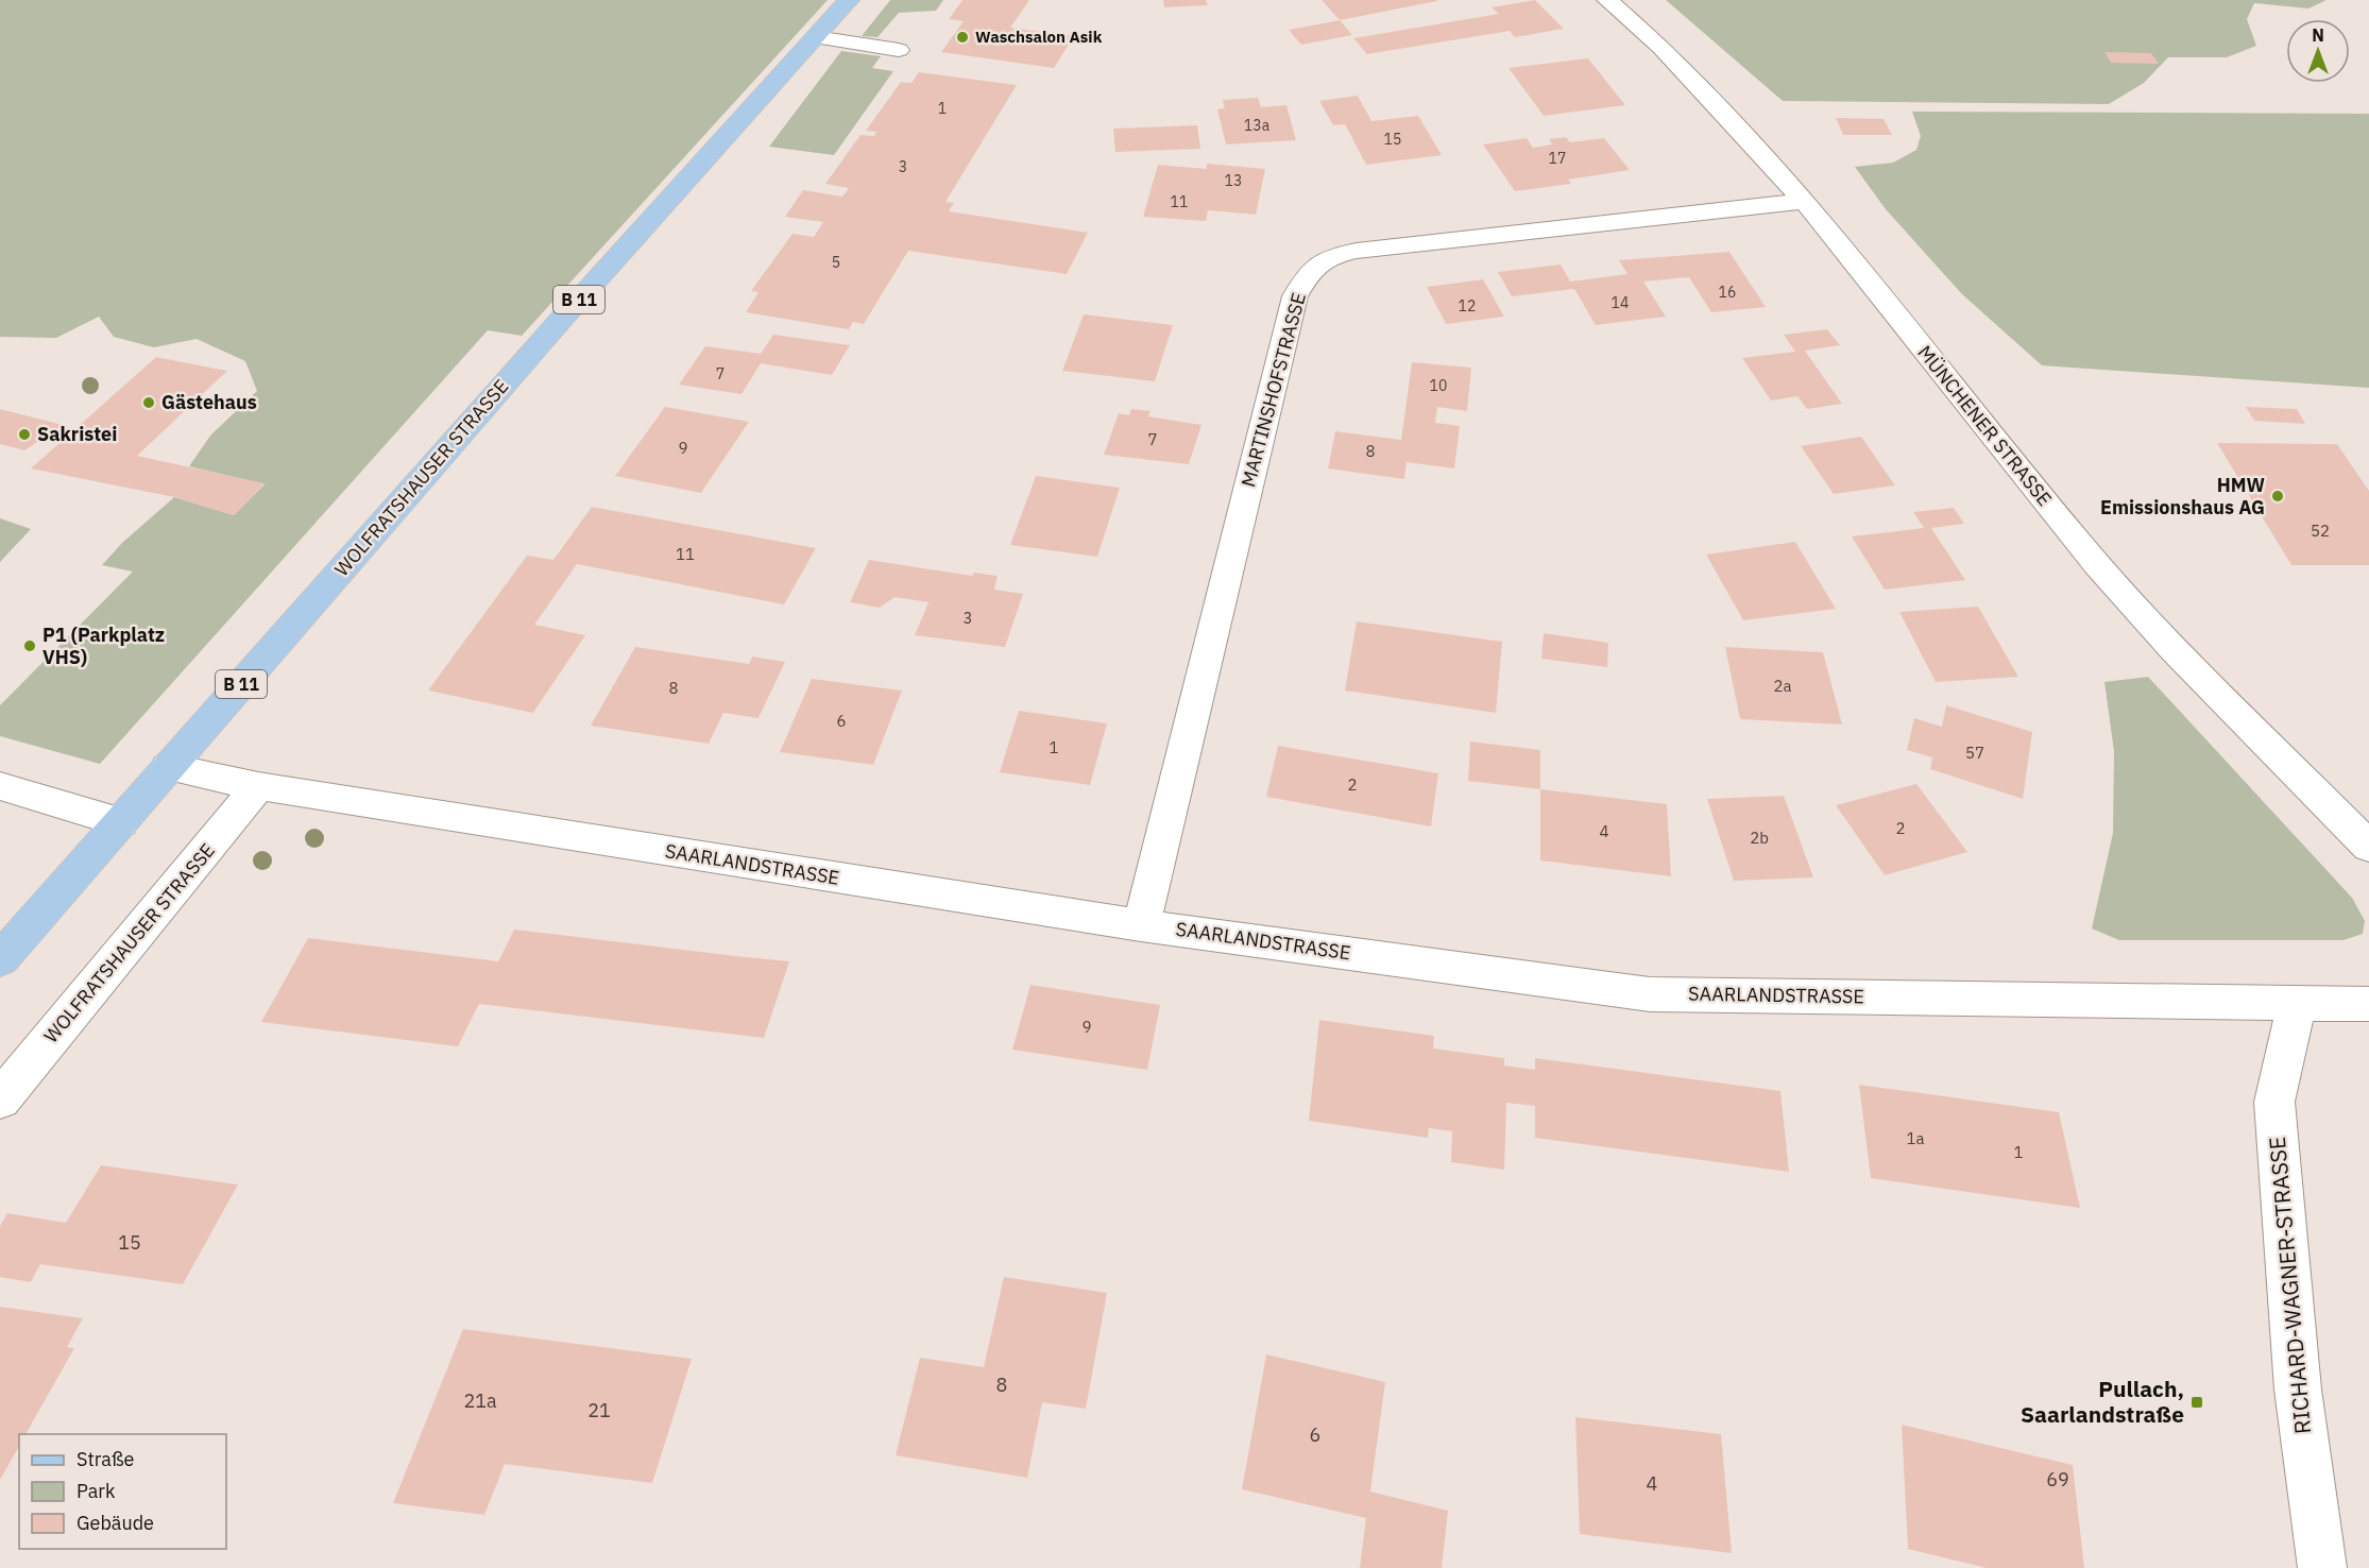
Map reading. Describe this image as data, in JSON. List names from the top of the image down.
{
  "streets": {
    "main road": ["B 11", "WOLFRATSHAUSER STRASSE"],
    "street": [
      "MARTINSHOFSTRASSE",
      "MÜNCHENER STRASSE",
      "SAARLANDSTRASSE",
      "RICHARD-WAGNER-STRASSE"
    ]
  },
  "crossings": [
    ["MARTINSHOFSTRASSE", "MÜNCHENER STRASSE"],
    ["MARTINSHOFSTRASSE", "SAARLANDSTRASSE"],
    ["WOLFRATSHAUSER STRASSE", "SAARLANDSTRASSE"],
    ["SAARLANDSTRASSE", "RICHARD-WAGNER-STRASSE"]
  ],
  "places": {
    "other": [
      "Waschsalon Asik",
      "Gästehaus",
      "Sakristei",
      "HMW Emissionshaus AG",
      "P1 (Parkplatz VHS)"
    ],
    "transit": ["Pullach, Saarlandstraße"]
  },
  "house_numbers": [
    "1",
    "13a",
    "15",
    "17",
    "3",
    "13",
    "11",
    "5",
    "16",
    "14",
    "12",
    "7",
    "10",
    "7",
    "9",
    "8",
    "52",
    "11",
    "3",
    "2a",
    "8",
    "6",
    "1",
    "57",
    "2",
    "2",
    "4",
    "2b",
    "9",
    "1a",
    "1",
    "15",
    "8",
    "21a",
    "21",
    "6",
    "69",
    "4"
  ],
  "legend": ["Straße", "Park", "Gebäude"],
  "north": "top"
}
